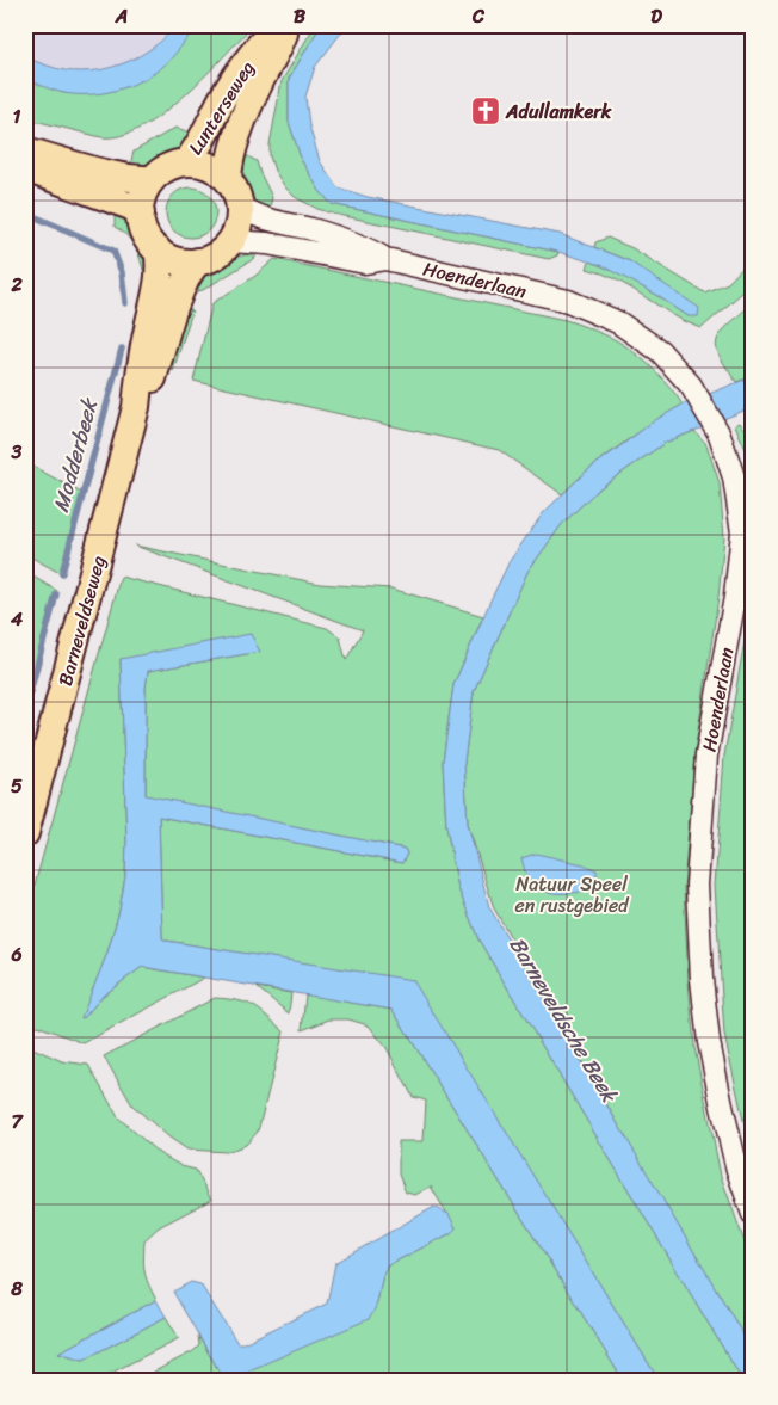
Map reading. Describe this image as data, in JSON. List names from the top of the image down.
{
  "streets": {
    "main road": ["Lunterseweg", "Barneveldseweg"],
    "street": ["Hoenderlaan"]
  },
  "crossings": [
    ["Lunterseweg", "Hoenderlaan"],
    ["Lunterseweg", "Barneveldseweg"],
    ["Hoenderlaan", "Barneveldseweg"]
  ],
  "water": ["Modderbeek", "Barneveldsche Beek"],
  "parks": ["Natuur Speel en rustgebied"],
  "places": {
    "church": ["Adullamkerk"]
  },
  "grid": {
    "columns": [
      "A",
      "B",
      "C",
      "D"
    ],
    "rows": [
      "1",
      "2",
      "3",
      "4",
      "5",
      "6",
      "7",
      "8"
    ]
  }
}
